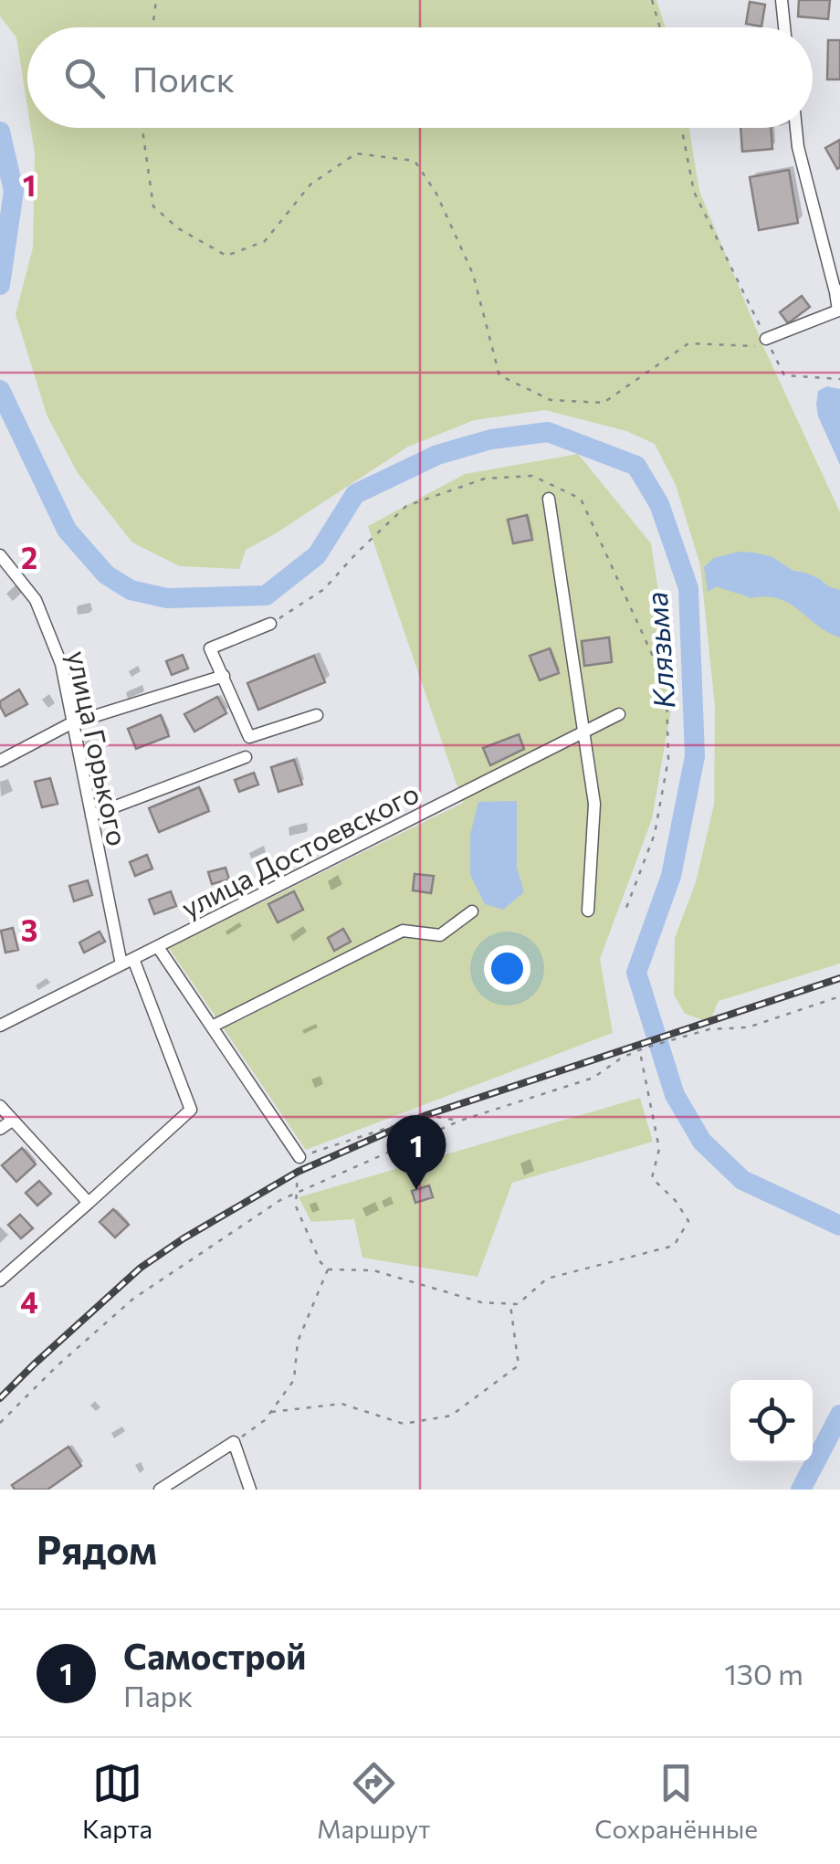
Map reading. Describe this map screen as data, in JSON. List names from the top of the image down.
{
  "streets": {
    "street": ["улица Горького", "улица Достоевского"]
  },
  "crossings": [
    ["улица Горького", "улица Достоевского"]
  ],
  "water": ["Клязьма"],
  "page": {
    "search": "Поиск",
    "pins": "1",
    "heading": "Рядом",
    "list": [
      {
        "mark": "1",
        "name": "Самострой",
        "note": "Парк",
        "value": "130 m"
      }
    ],
    "nav": ["Карта", "Маршрут", "Сохранённые"]
  },
  "grid": {
    "rows": [
      "1",
      "2",
      "3",
      "4"
    ]
  }
}
